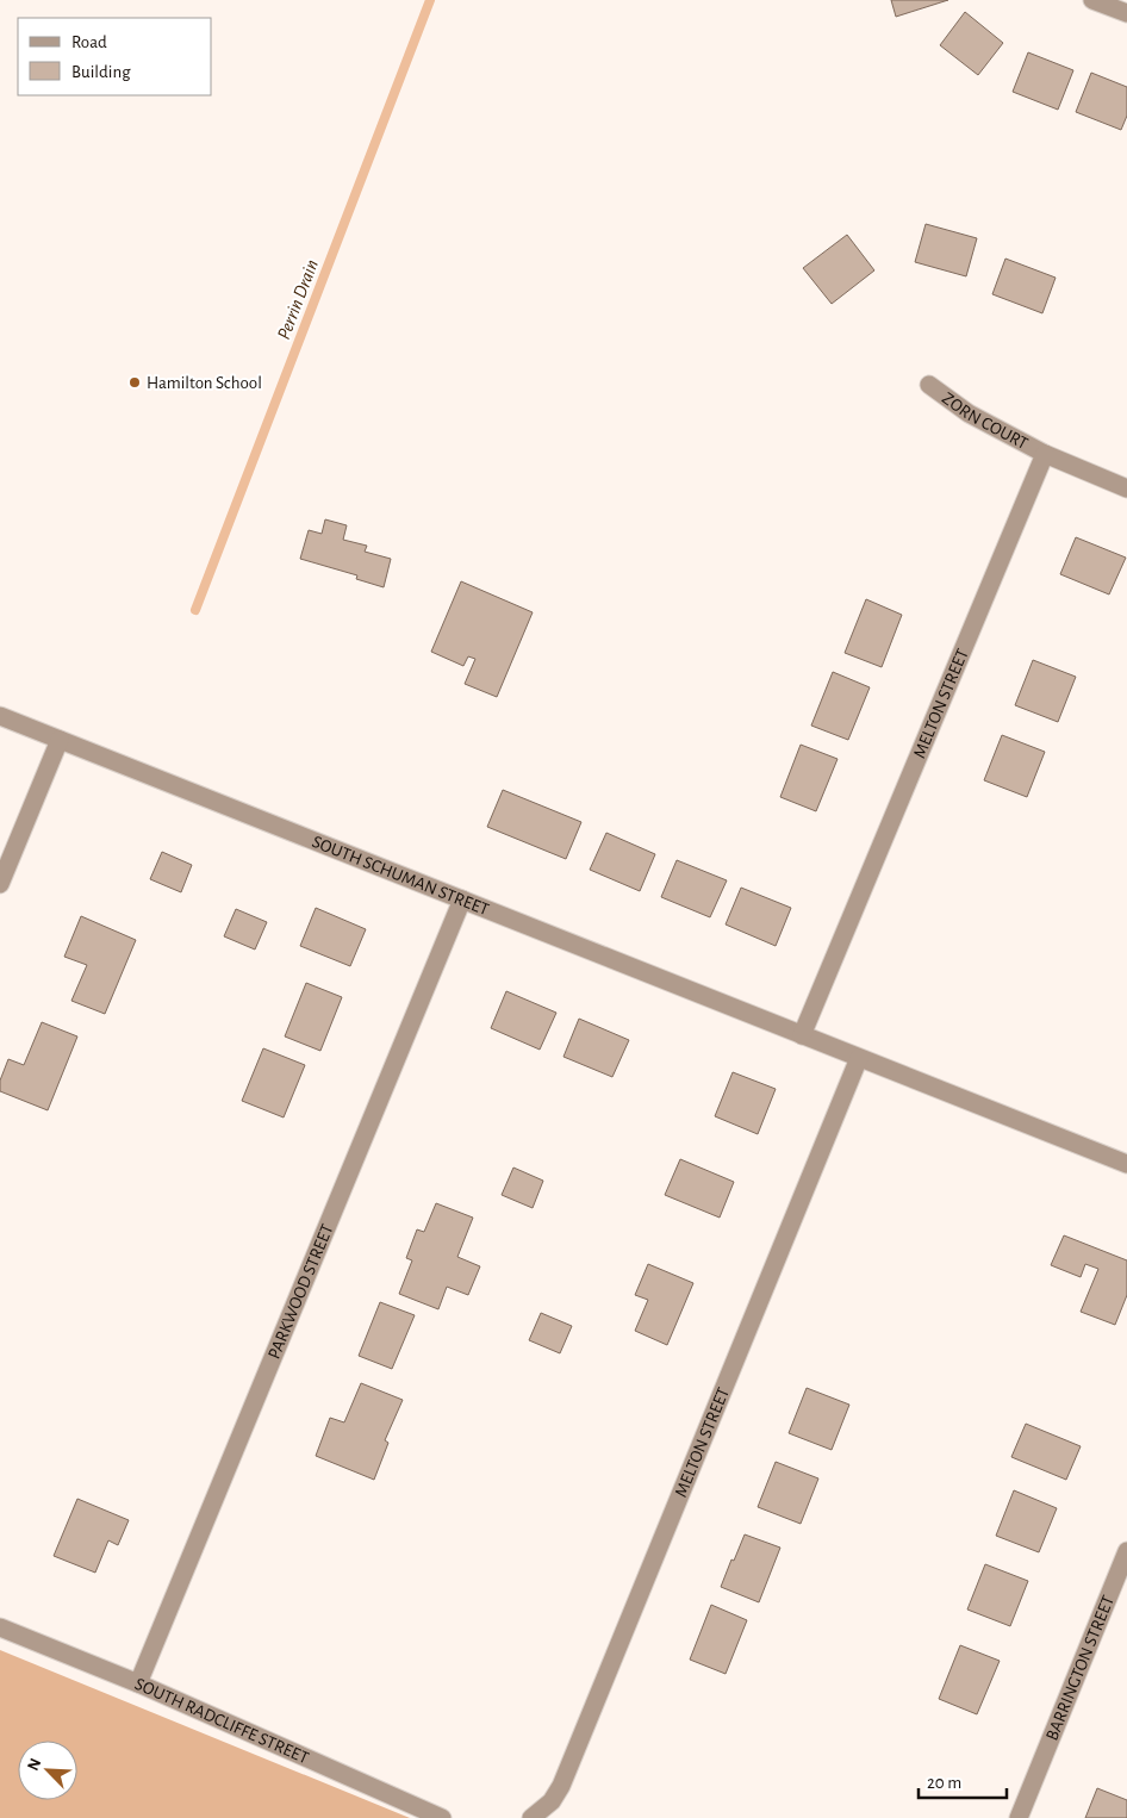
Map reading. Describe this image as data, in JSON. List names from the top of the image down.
{
  "streets": {
    "street": [
      "ZORN COURT",
      "MELTON STREET",
      "SOUTH SCHUMAN STREET",
      "PARKWOOD STREET",
      "BARRINGTON STREET",
      "SOUTH RADCLIFFE STREET"
    ]
  },
  "crossings": [
    ["ZORN COURT", "MELTON STREET"],
    ["MELTON STREET", "SOUTH SCHUMAN STREET"],
    ["SOUTH SCHUMAN STREET", "PARKWOOD STREET"],
    ["PARKWOOD STREET", "SOUTH RADCLIFFE STREET"]
  ],
  "water": ["Perrin Drain"],
  "places": ["Hamilton School"],
  "legend": ["Road", "Building"],
  "scale_bar": "20 m",
  "north": "top left"
}
